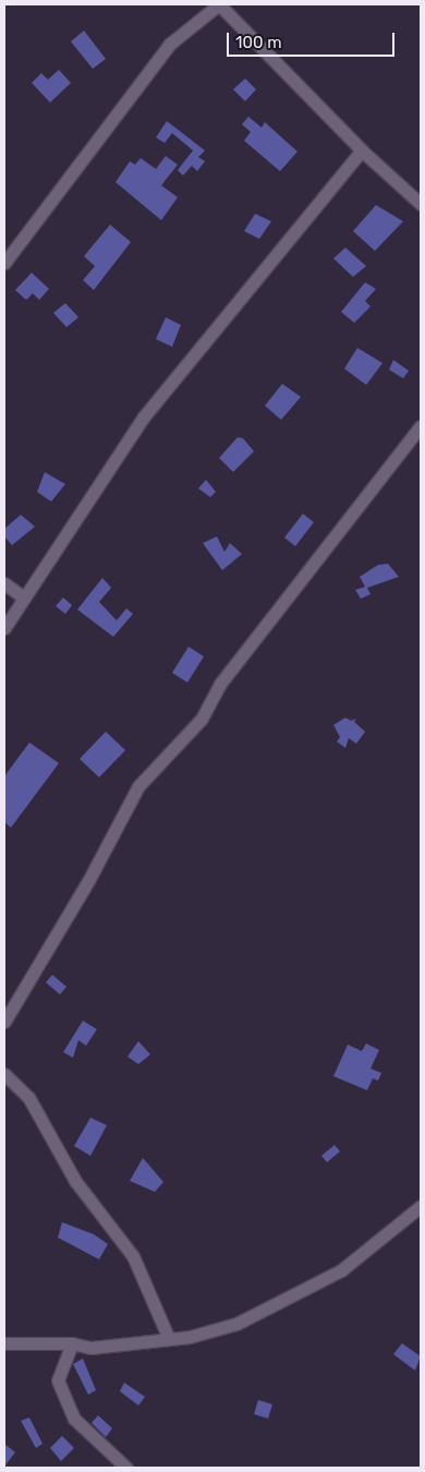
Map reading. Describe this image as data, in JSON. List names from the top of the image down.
{
  "scale_bar": "100 m"
}
